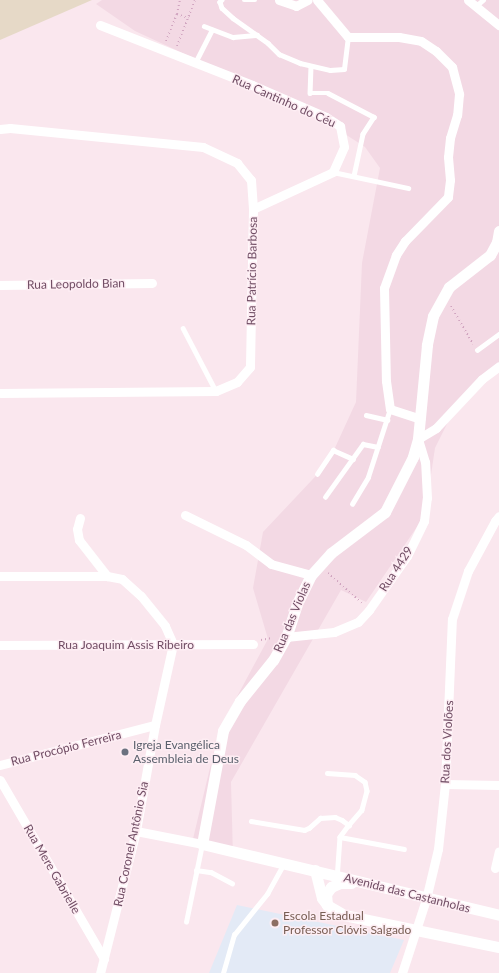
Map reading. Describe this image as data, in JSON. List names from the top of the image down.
{
  "streets": {
    "street": [
      "Rua Cantinho do Céu",
      "Rua Patrício Barbosa",
      "Rua Leopoldo Bian",
      "Rua 4429",
      "Rua das Violas",
      "Rua Joaquim Assis Ribeiro",
      "Rua dos Violões",
      "Rua Procópio Ferreira",
      "Rua Coronel Antônio Sia",
      "Rua Mere Gabrielle",
      "Avenida das Castanholas"
    ]
  },
  "crossings": [
    ["Rua 4429", "Rua das Violas"],
    ["Rua das Violas", "Avenida das Castanholas"],
    ["Rua Joaquim Assis Ribeiro", "Rua Coronel Antônio Sia"],
    ["Rua dos Violões", "Avenida das Castanholas"],
    ["Rua Procópio Ferreira", "Rua Coronel Antônio Sia"],
    ["Rua Coronel Antônio Sia", "Rua Mere Gabrielle"],
    ["Rua Coronel Antônio Sia", "Avenida das Castanholas"]
  ],
  "places": ["Igreja Evangélica Assembleia de Deus", "Escola Estadual Professor Clóvis Salgado"]
}
